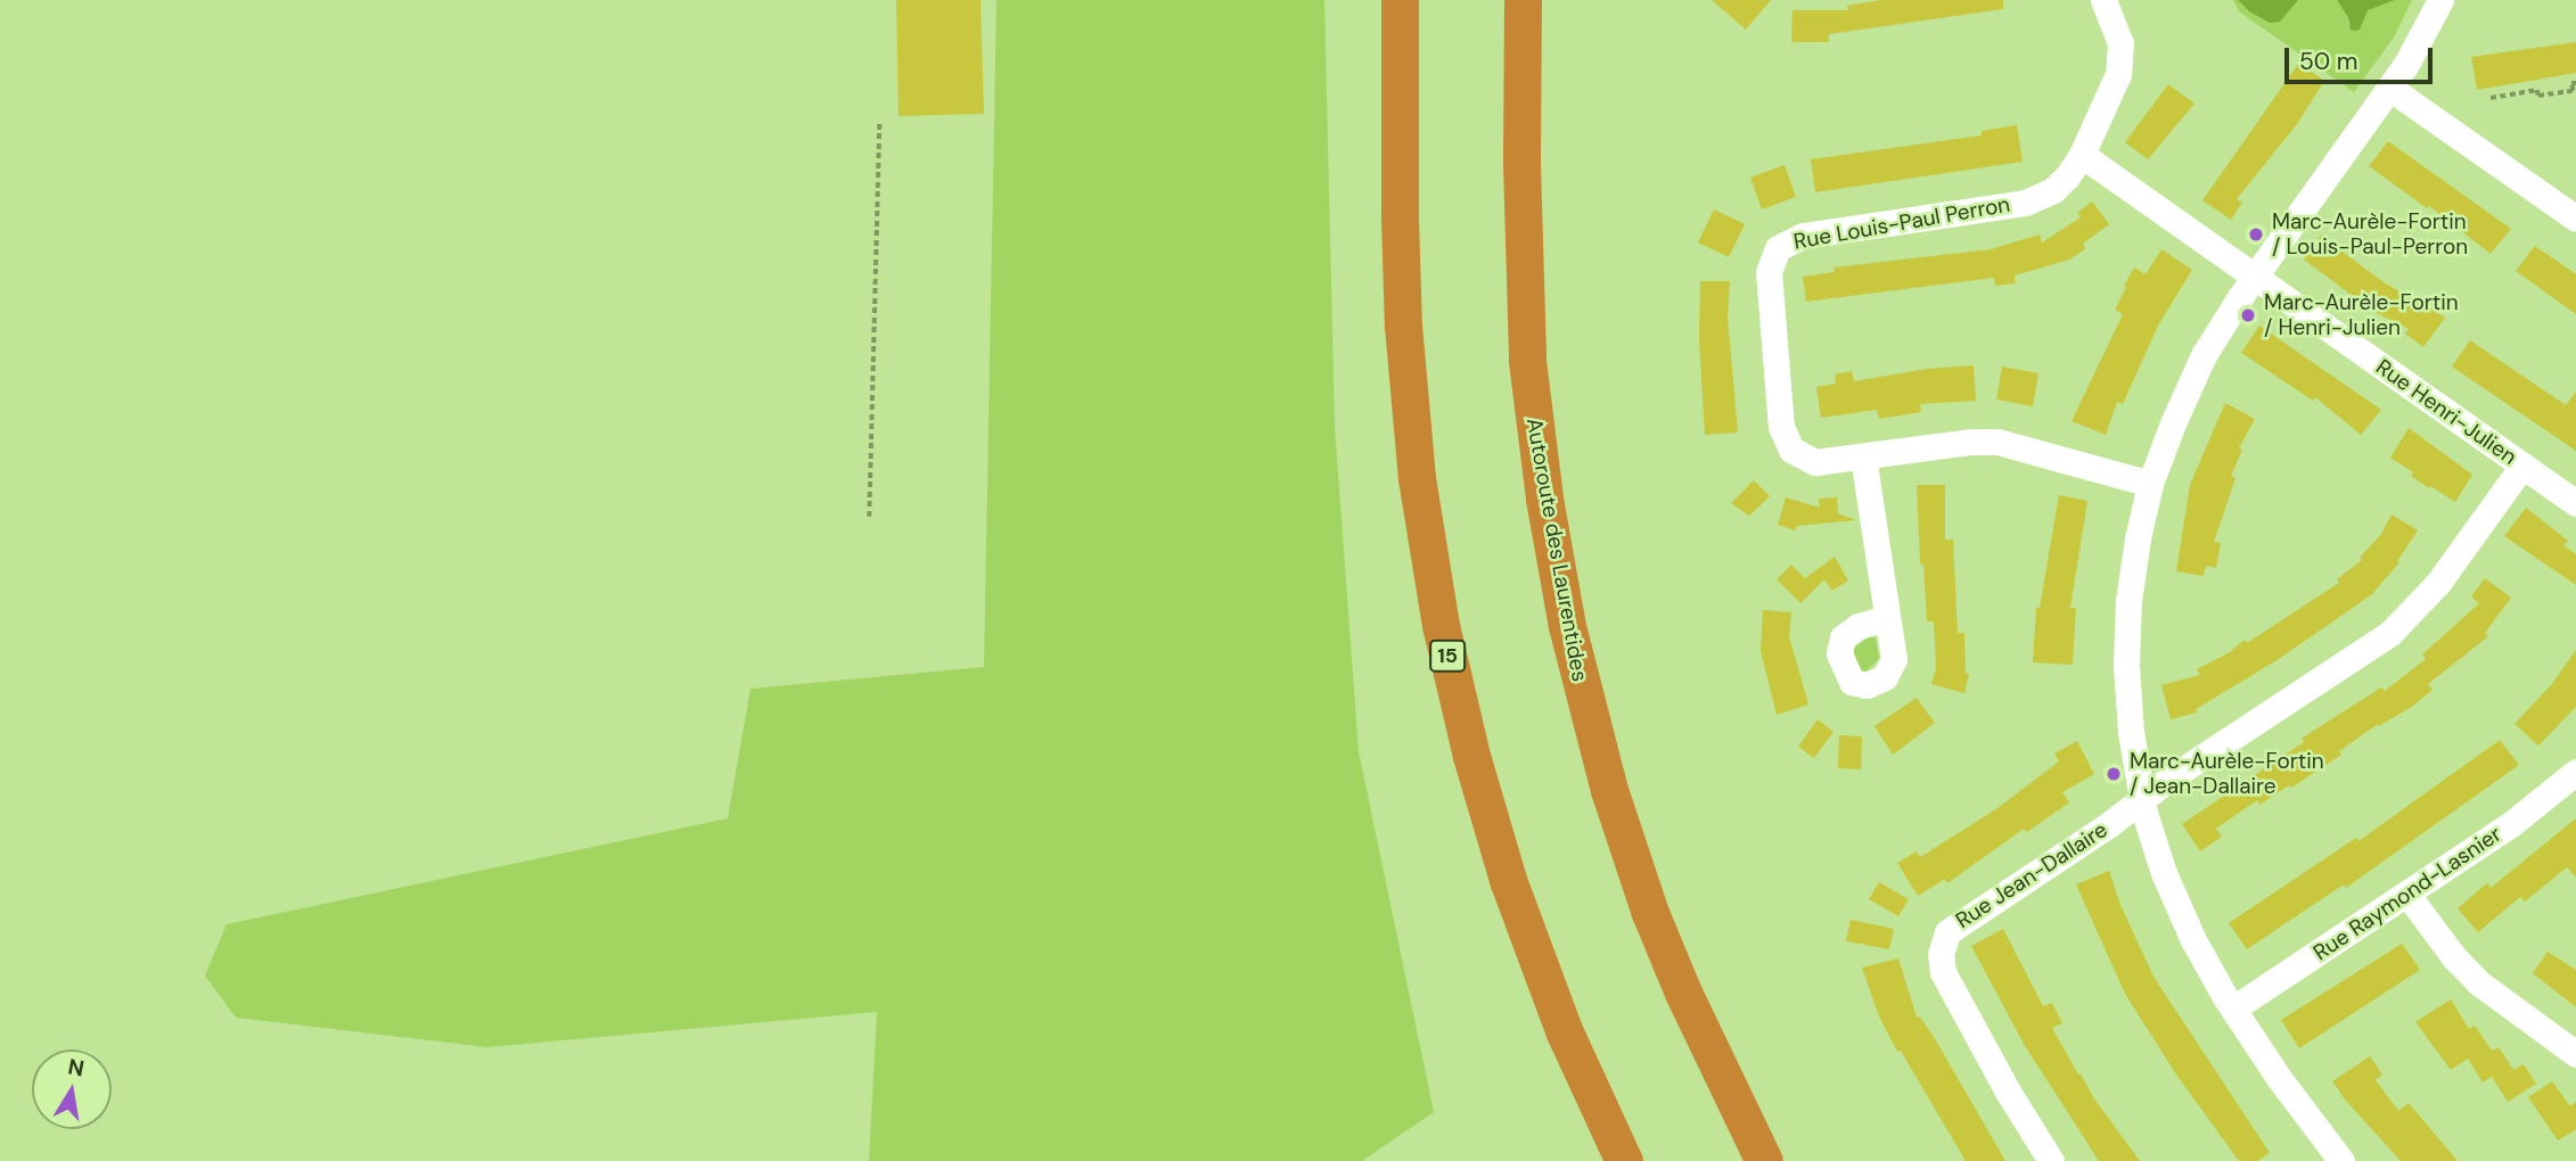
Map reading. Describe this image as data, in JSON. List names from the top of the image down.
{
  "streets": {
    "highway": ["Autoroute des Laurentides", "15"],
    "street": [
      "Rue Louis-Paul Perron",
      "Rue Henri-Julien",
      "Rue Jean-Dallaire",
      "Rue Raymond-Lasnier"
    ]
  },
  "crossings": [
    ["Rue Louis-Paul Perron", "Rue Henri-Julien"],
    ["Rue Henri-Julien", "Rue Jean-Dallaire"]
  ],
  "places": ["Marc-Aurèle-Fortin / Louis-Paul-Perron", "Marc-Aurèle-Fortin / Henri-Julien", "Marc-Aurèle-Fortin / Jean-Dallaire"],
  "scale_bar": "50 m",
  "north": "top"
}
